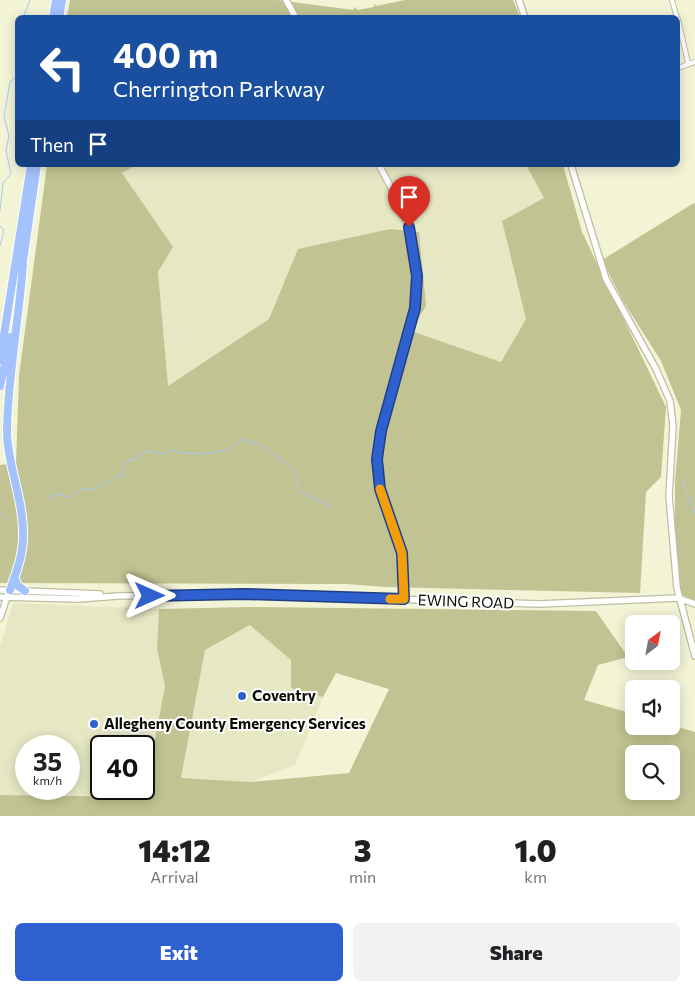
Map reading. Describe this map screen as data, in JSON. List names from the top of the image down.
{
  "streets": {
    "street": ["EWING ROAD"]
  },
  "places": ["Coventry", "Allegheny County Emergency Services"],
  "north": "top right",
  "page": {
    "turn": ["400 m", "Cherrington Parkway"],
    "then": "Then",
    "speed": "35 km/h",
    "limit": "40",
    "eta": [
      "14:12",
      "Arrival",
      "3",
      "min",
      "1.0",
      "km"
    ],
    "buttons": ["Exit", "Share"]
  }
}
